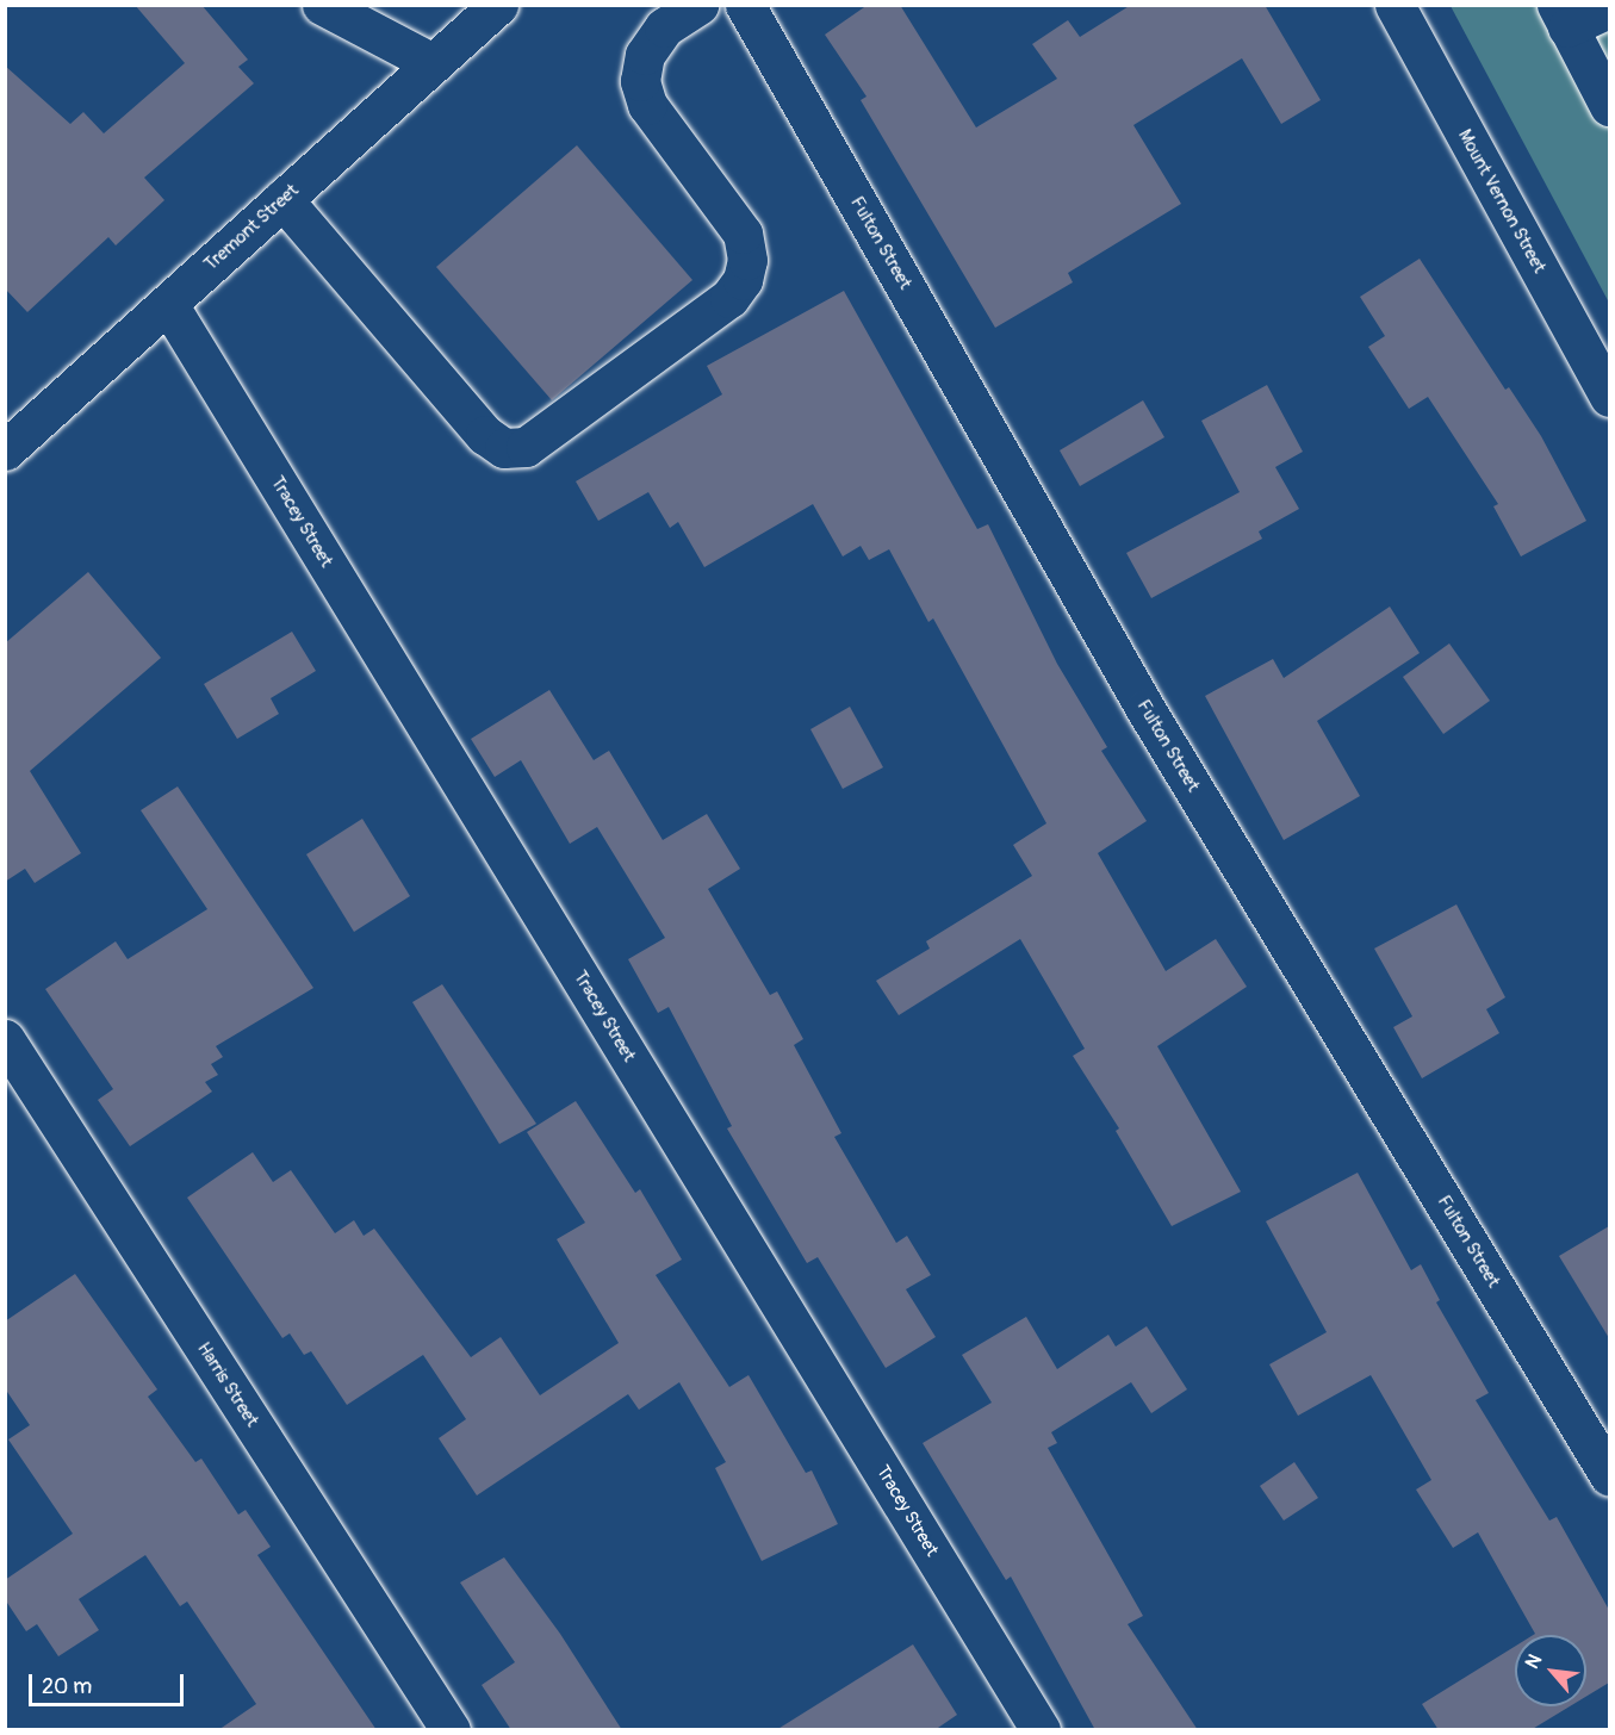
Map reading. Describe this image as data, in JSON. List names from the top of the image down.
{
  "streets": {
    "street": [
      "Mount Vernon Street",
      "Tremont Street",
      "Fulton Street",
      "Tracey Street",
      "Harris Street"
    ]
  },
  "crossings": [
    ["Tremont Street", "Tracey Street"]
  ],
  "scale_bar": "20 m",
  "north": "top left"
}
